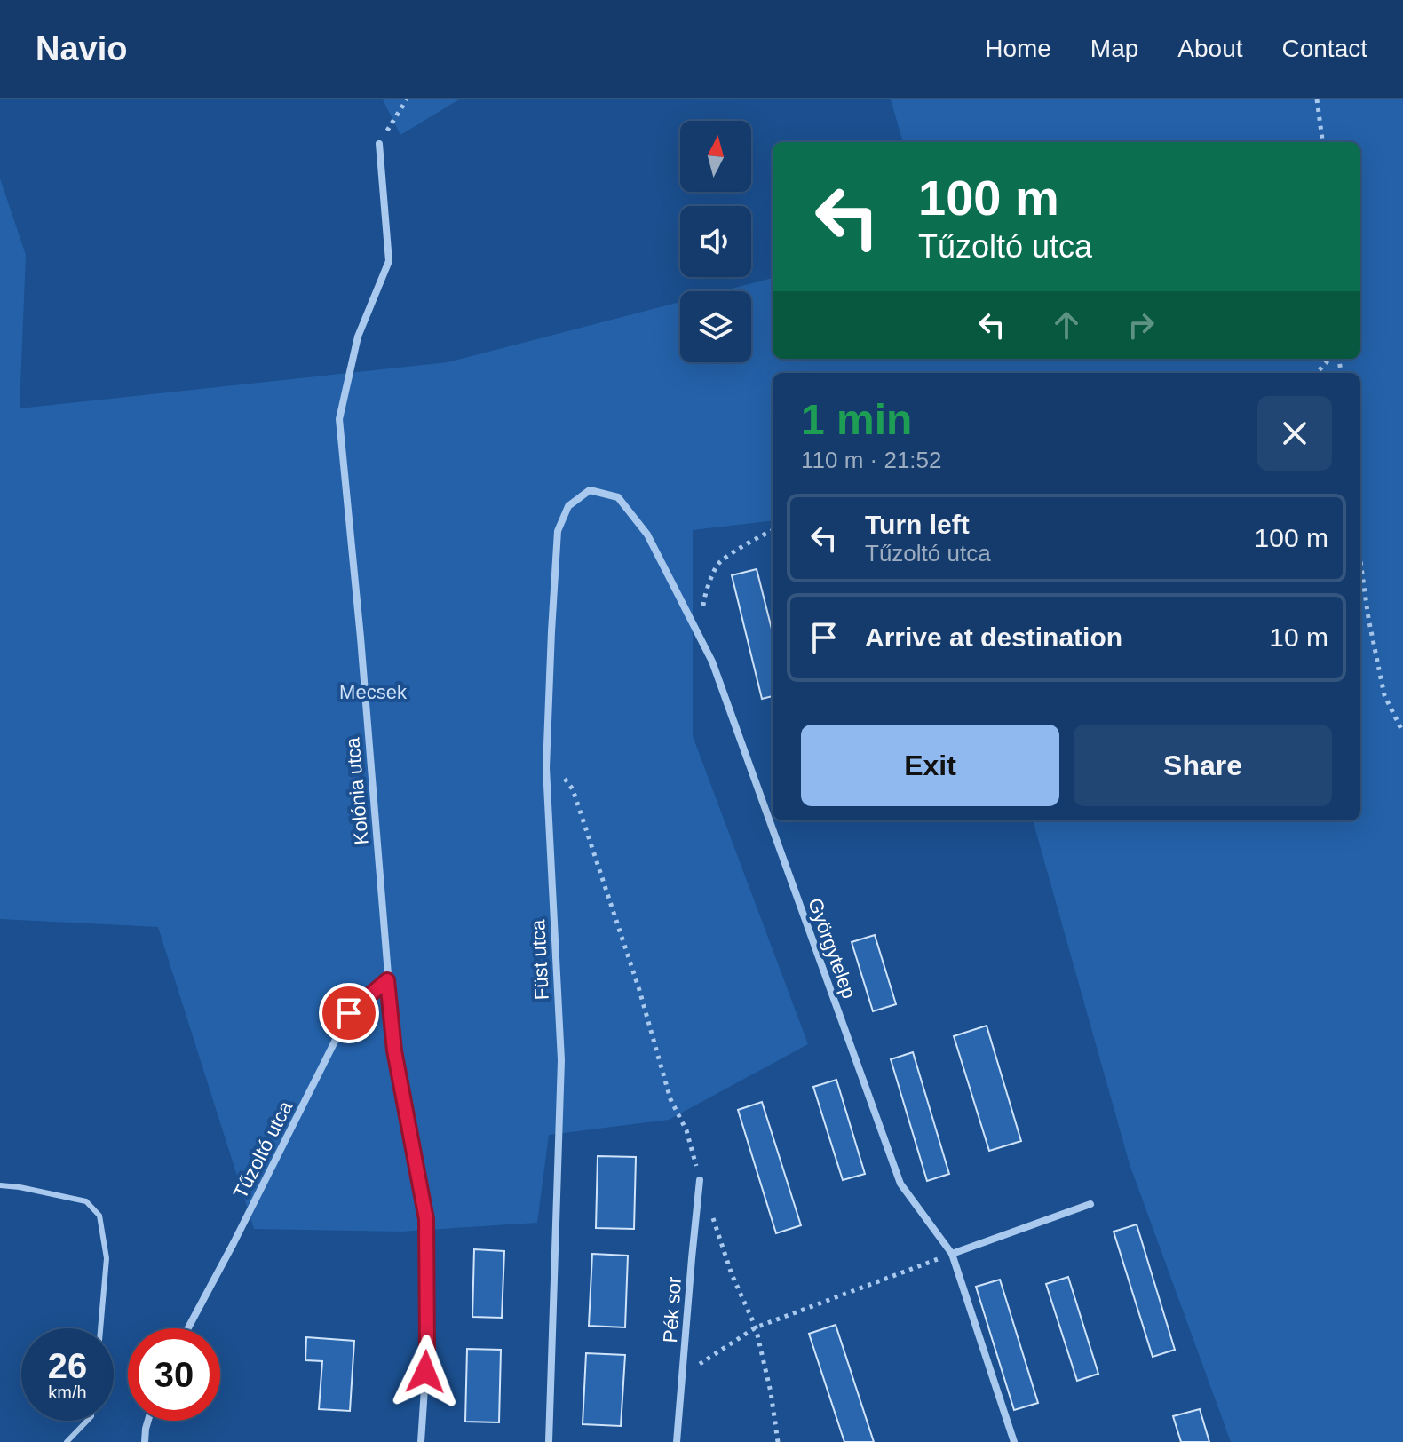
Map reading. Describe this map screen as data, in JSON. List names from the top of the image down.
{
  "streets": {
    "street": [
      "Kolónia utca",
      "Györgytelep",
      "Füst utca",
      "Tűzoltó utca",
      "Pék sor"
    ]
  },
  "crossings": [
    ["Kolónia utca", "Tűzoltó utca"],
    ["Györgytelep", "Füst utca"]
  ],
  "parks": ["Mecsek"],
  "north": "top",
  "page": {
    "header": "Navio",
    "nav": [
      "Home",
      "Map",
      "About",
      "Contact"
    ],
    "turn": ["100 m", "Tűzoltó utca"],
    "heading": ["1 min", "110 m · 21:52"],
    "list": [
      {
        "name": "Turn left",
        "note": "Tűzoltó utca",
        "value": "100 m"
      },
      {
        "name": "Arrive at destination",
        "value": "10 m"
      }
    ],
    "buttons": ["Exit", "Share"],
    "speed": "26 km/h",
    "limit": "30"
  }
}
